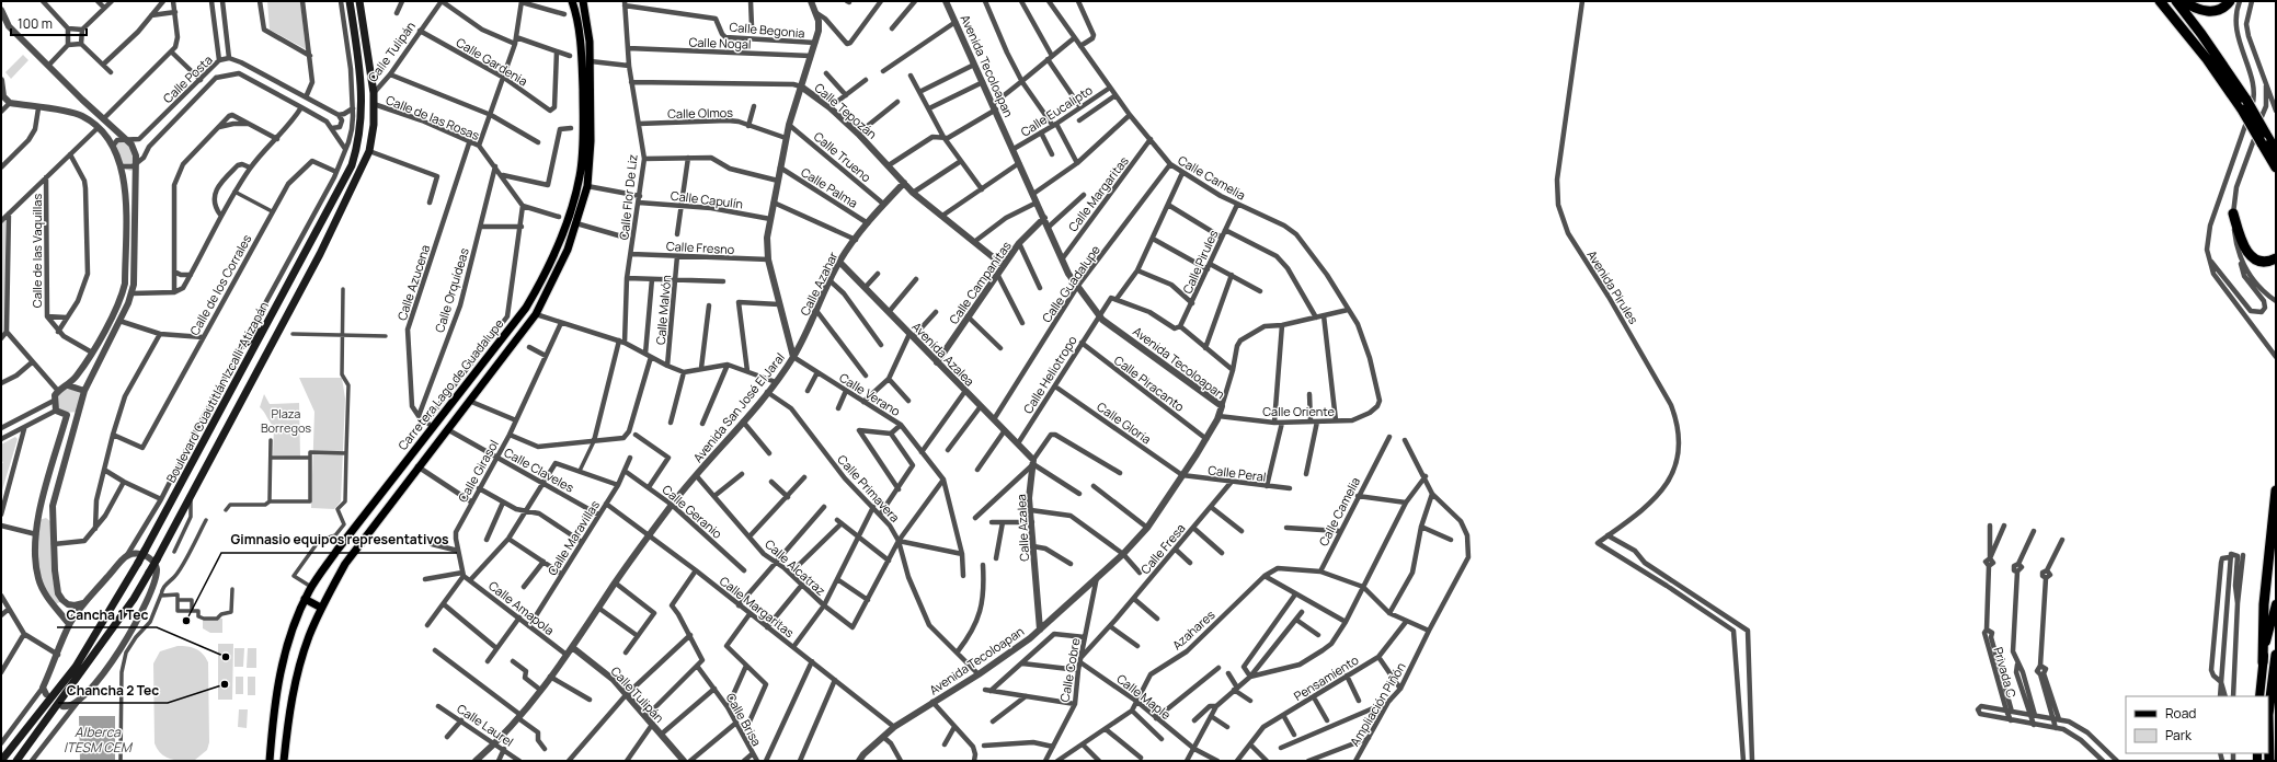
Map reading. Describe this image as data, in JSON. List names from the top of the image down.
{
  "streets": {
    "main road": ["Carretera Lago de Guadalupe", "Boulevard Cuautitlán Izcalli-Atizapán"],
    "street": [
      "Calle Begonia",
      "Calle Nogal",
      "Calle Tulipán",
      "Calle Gardenia",
      "Avenida Tecoloapan",
      "Calle Posta",
      "Calle Tepozán",
      "Calle Eucalipto",
      "Calle Olmos",
      "Calle de las Rosas",
      "Calle Trueno",
      "Calle Camelia",
      "Calle Palma",
      "Calle Margaritas",
      "Calle Flor De Liz",
      "Calle Capulín",
      "Calle Fresno",
      "Calle de las Vaquillas",
      "Calle Pirules",
      "Calle Azucena",
      "Calle Campanitas",
      "Calle Azahar",
      "Calle Guadalupe",
      "Calle de los Corrales",
      "Avenida Pirules",
      "Calle Orquídeas",
      "Calle Malvón",
      "Avenida Azalea",
      "Calle Heliotropo",
      "Calle Piracanto",
      "Calle Verano",
      "Avenida San José El Jaral",
      "Calle Oriente",
      "Calle Gloria",
      "Calle Claveles",
      "Calle Girasol",
      "Calle Peral",
      "Calle Primavera",
      "Calle Geranio",
      "Calle Azalea",
      "Calle Maravillas",
      "Calle Fresa",
      "Calle Alcatraz",
      "Calle Amapola",
      "Azahares",
      "Calle Cobre",
      "Privada C",
      "Pensamiento",
      "Calle Maple",
      "Ampliación Piñón",
      "Calle Brisa",
      "Calle Laurel"
    ]
  },
  "crossings": [
    ["Calle Begonia", "Calle Flor De Liz"],
    ["Calle Begonia", "Avenida San José El Jaral"],
    ["Calle Nogal", "Calle Flor De Liz"],
    ["Calle Nogal", "Avenida San José El Jaral"],
    ["Calle Tulipán", "Calle Gardenia"],
    ["Calle Tulipán", "Boulevard Cuautitlán Izcalli-Atizapán"],
    ["Calle Tulipán", "Avenida San José El Jaral"],
    ["Avenida Tecoloapan", "Calle Eucalipto"],
    ["Avenida Tecoloapan", "Calle Margaritas"],
    ["Avenida Tecoloapan", "Calle Campanitas"],
    ["Avenida Tecoloapan", "Calle Guadalupe"],
    ["Avenida Tecoloapan", "Calle Heliotropo"],
    ["Avenida Tecoloapan", "Calle Piracanto"],
    ["Avenida Tecoloapan", "Calle Oriente"],
    ["Avenida Tecoloapan", "Calle Gloria"],
    ["Avenida Tecoloapan", "Calle Peral"],
    ["Avenida Tecoloapan", "Calle Primavera"],
    ["Avenida Tecoloapan", "Calle Azalea"],
    ["Avenida Tecoloapan", "Calle Cobre"],
    ["Calle Tepozán", "Calle Flor De Liz"],
    ["Calle Tepozán", "Calle Campanitas"],
    ["Calle Tepozán", "Calle Azahar"],
    ["Calle Tepozán", "Avenida San José El Jaral"],
    ["Calle Eucalipto", "Calle Camelia"],
    ["Calle Olmos", "Calle Flor De Liz"],
    ["Calle Olmos", "Avenida San José El Jaral"],
    ["Calle de las Rosas", "Calle Azucena"],
    ["Calle de las Rosas", "Calle Orquídeas"],
    ["Calle de las Rosas", "Boulevard Cuautitlán Izcalli-Atizapán"],
    ["Calle Trueno", "Calle Azahar"],
    ["Calle Trueno", "Avenida San José El Jaral"],
    ["Calle Camelia", "Calle Margaritas"],
    ["Calle Camelia", "Calle Pirules"],
    ["Calle Camelia", "Calle Guadalupe"],
    ["Calle Camelia", "Calle Oriente"],
    ["Calle Camelia", "Azahares"],
    ["Calle Palma", "Calle Azahar"],
    ["Calle Palma", "Avenida San José El Jaral"],
    ["Calle Margaritas", "Avenida San José El Jaral"],
    ["Calle Margaritas", "Calle Maravillas"],
    ["Calle Flor De Liz", "Calle Capulín"],
    ["Calle Flor De Liz", "Calle Fresno"],
    ["Calle Capulín", "Avenida San José El Jaral"],
    ["Calle Fresno", "Calle Malvón"],
    ["Calle Fresno", "Avenida San José El Jaral"],
    ["Calle Azucena", "Calle Orquídeas"],
    ["Calle Campanitas", "Avenida Azalea"],
    ["Calle Azahar", "Avenida Azalea"],
    ["Calle Azahar", "Calle Verano"],
    ["Calle Azahar", "Avenida San José El Jaral"],
    ["Calle Guadalupe", "Avenida Azalea"],
    ["Calle de los Corrales", "Boulevard Cuautitlán Izcalli-Atizapán"],
    ["Avenida Azalea", "Calle Heliotropo"],
    ["Avenida Azalea", "Calle Azalea"],
    ["Calle Heliotropo", "Calle Piracanto"],
    ["Calle Heliotropo", "Calle Gloria"],
    ["Carretera Lago de Guadalupe", "Calle Claveles"],
    ["Calle Verano", "Avenida San José El Jaral"],
    ["Avenida San José El Jaral", "Calle Primavera"],
    ["Avenida San José El Jaral", "Calle Geranio"],
    ["Avenida San José El Jaral", "Calle Alcatraz"],
    ["Avenida San José El Jaral", "Calle Amapola"],
    ["Avenida San José El Jaral", "Calle Laurel"],
    ["Calle Gloria", "Calle Peral"],
    ["Calle Claveles", "Calle Girasol"],
    ["Calle Claveles", "Calle Maravillas"],
    ["Calle Girasol", "Calle Amapola"],
    ["Calle Peral", "Calle Fresa"],
    ["Calle Geranio", "Calle Maravillas"],
    ["Calle Maravillas", "Calle Amapola"],
    ["Calle Fresa", "Calle Cobre"],
    ["Calle Fresa", "Calle Maple"],
    ["Azahares", "Calle Maple"],
    ["Calle Cobre", "Calle Maple"]
  ],
  "water": ["Alberca ITESM CEM"],
  "parks": ["Plaza Borregos"],
  "places": ["Gimnasio equipos representativos", "Cancha 1 Tec", "Chancha 2 Tec"],
  "legend": ["Road", "Park"],
  "scale_bar": "100 m"
}
